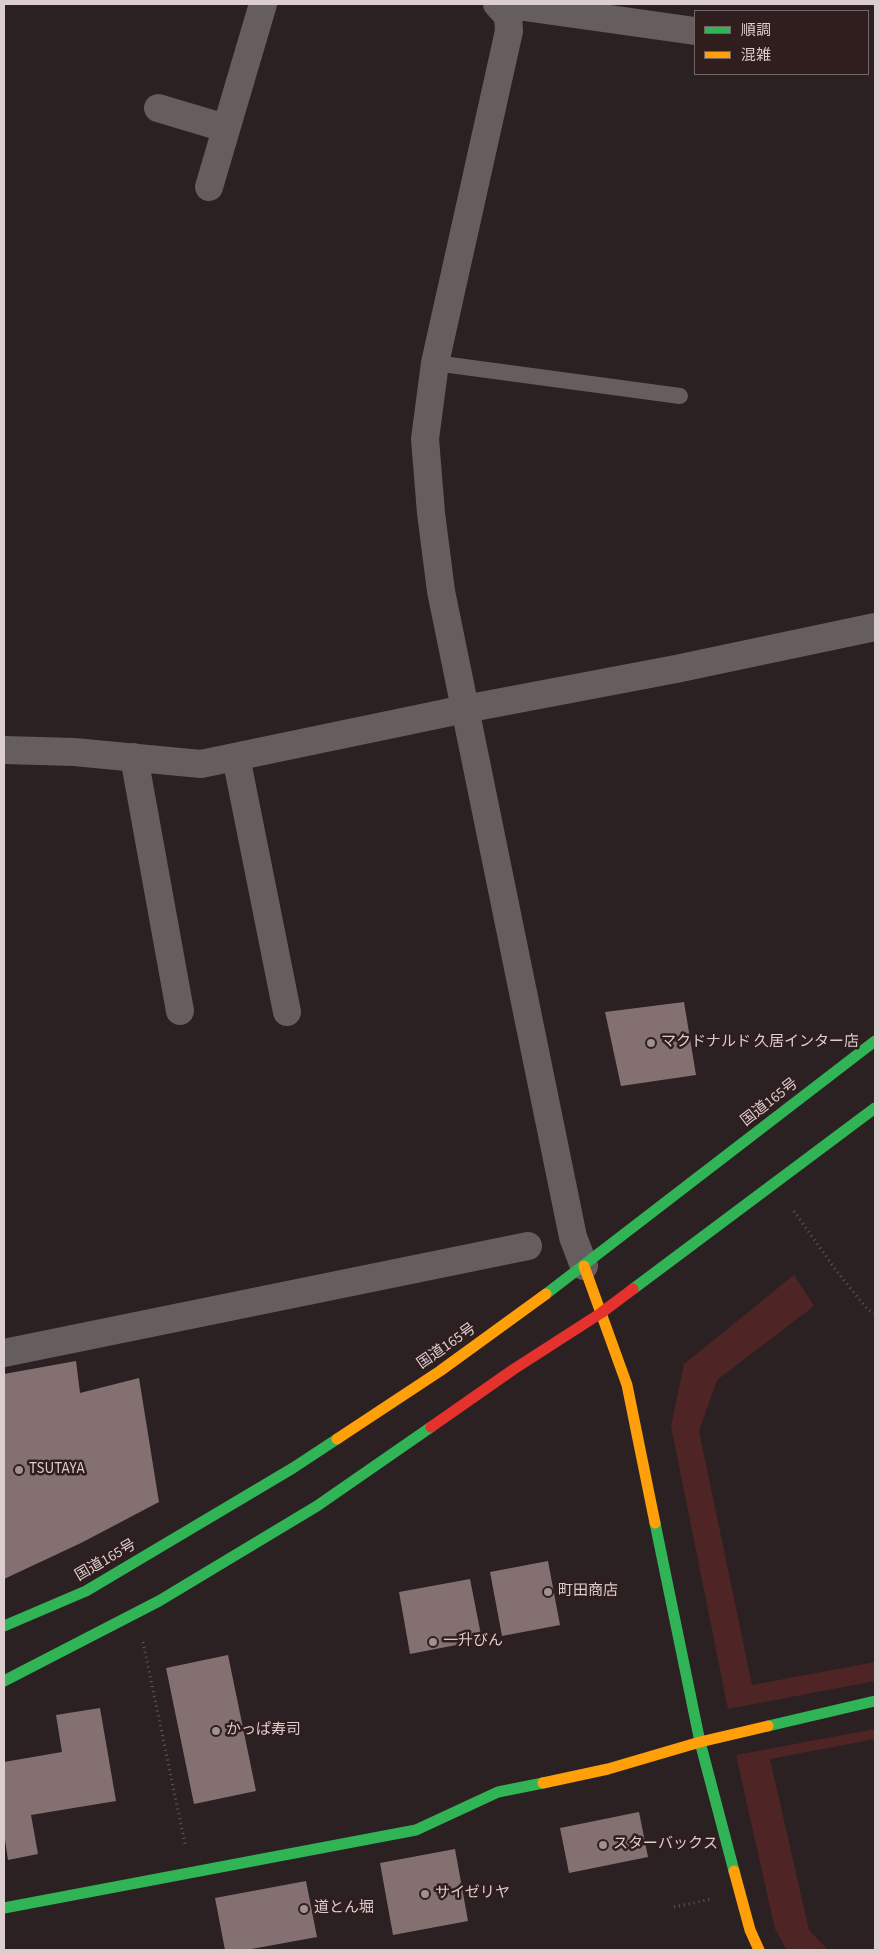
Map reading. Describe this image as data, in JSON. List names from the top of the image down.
{
  "streets": {
    "main road": ["国道165号"]
  },
  "places": [
    "マクドナルド 久居インター店",
    "TSUTAYA",
    "町田商店",
    "一升びん",
    "かっぱ寿司",
    "スターバックス",
    "サイゼリヤ",
    "道とん堀"
  ],
  "legend": ["順調", "混雑"]
}
